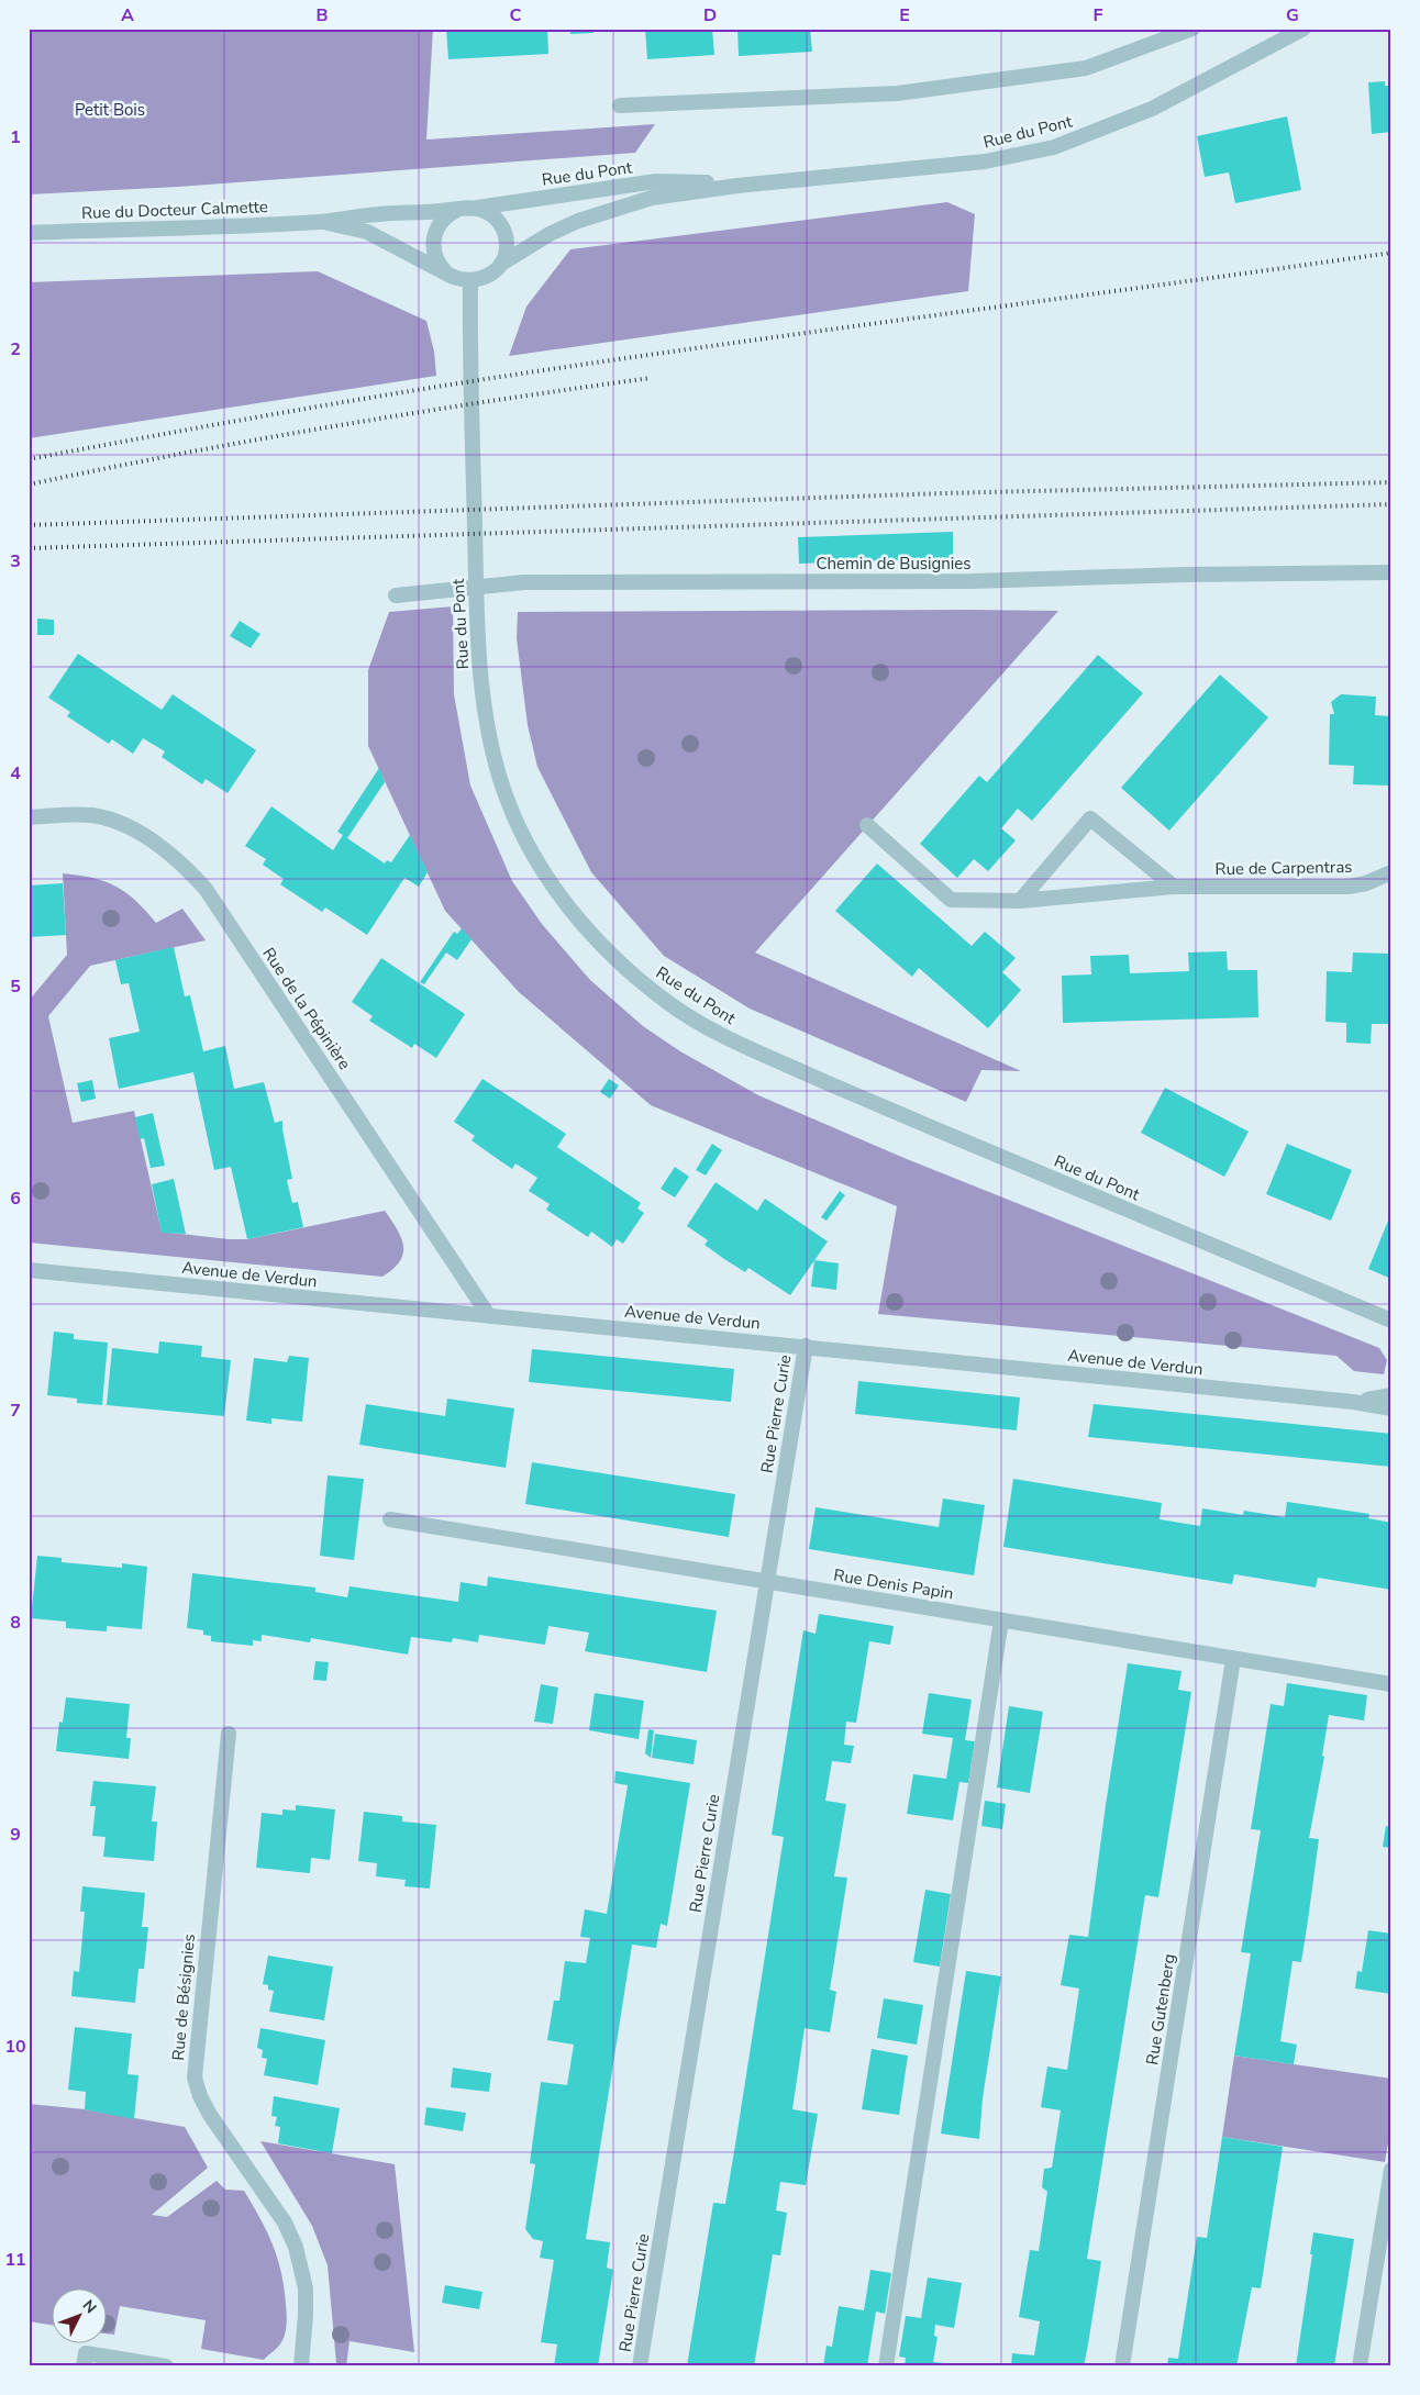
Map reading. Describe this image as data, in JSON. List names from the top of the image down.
{
  "streets": {
    "street": [
      "Rue du Pont",
      "Rue du Docteur Calmette",
      "Chemin de Busignies",
      "Rue de Carpentras",
      "Rue de la Pépinière",
      "Avenue de Verdun",
      "Rue Pierre Curie",
      "Rue Denis Papin",
      "Rue de Bésignies",
      "Rue Gutenberg"
    ]
  },
  "crossings": [
    ["Rue de la Pépinière", "Avenue de Verdun"],
    ["Avenue de Verdun", "Rue Pierre Curie"],
    ["Rue Pierre Curie", "Rue Denis Papin"],
    ["Rue Denis Papin", "Rue Gutenberg"]
  ],
  "parks": ["Petit Bois"],
  "north": "top right",
  "grid": {
    "columns": [
      "A",
      "B",
      "C",
      "D",
      "E",
      "F",
      "G"
    ],
    "rows": [
      "1",
      "2",
      "3",
      "4",
      "5",
      "6",
      "7",
      "8",
      "9",
      "10",
      "11"
    ]
  }
}
